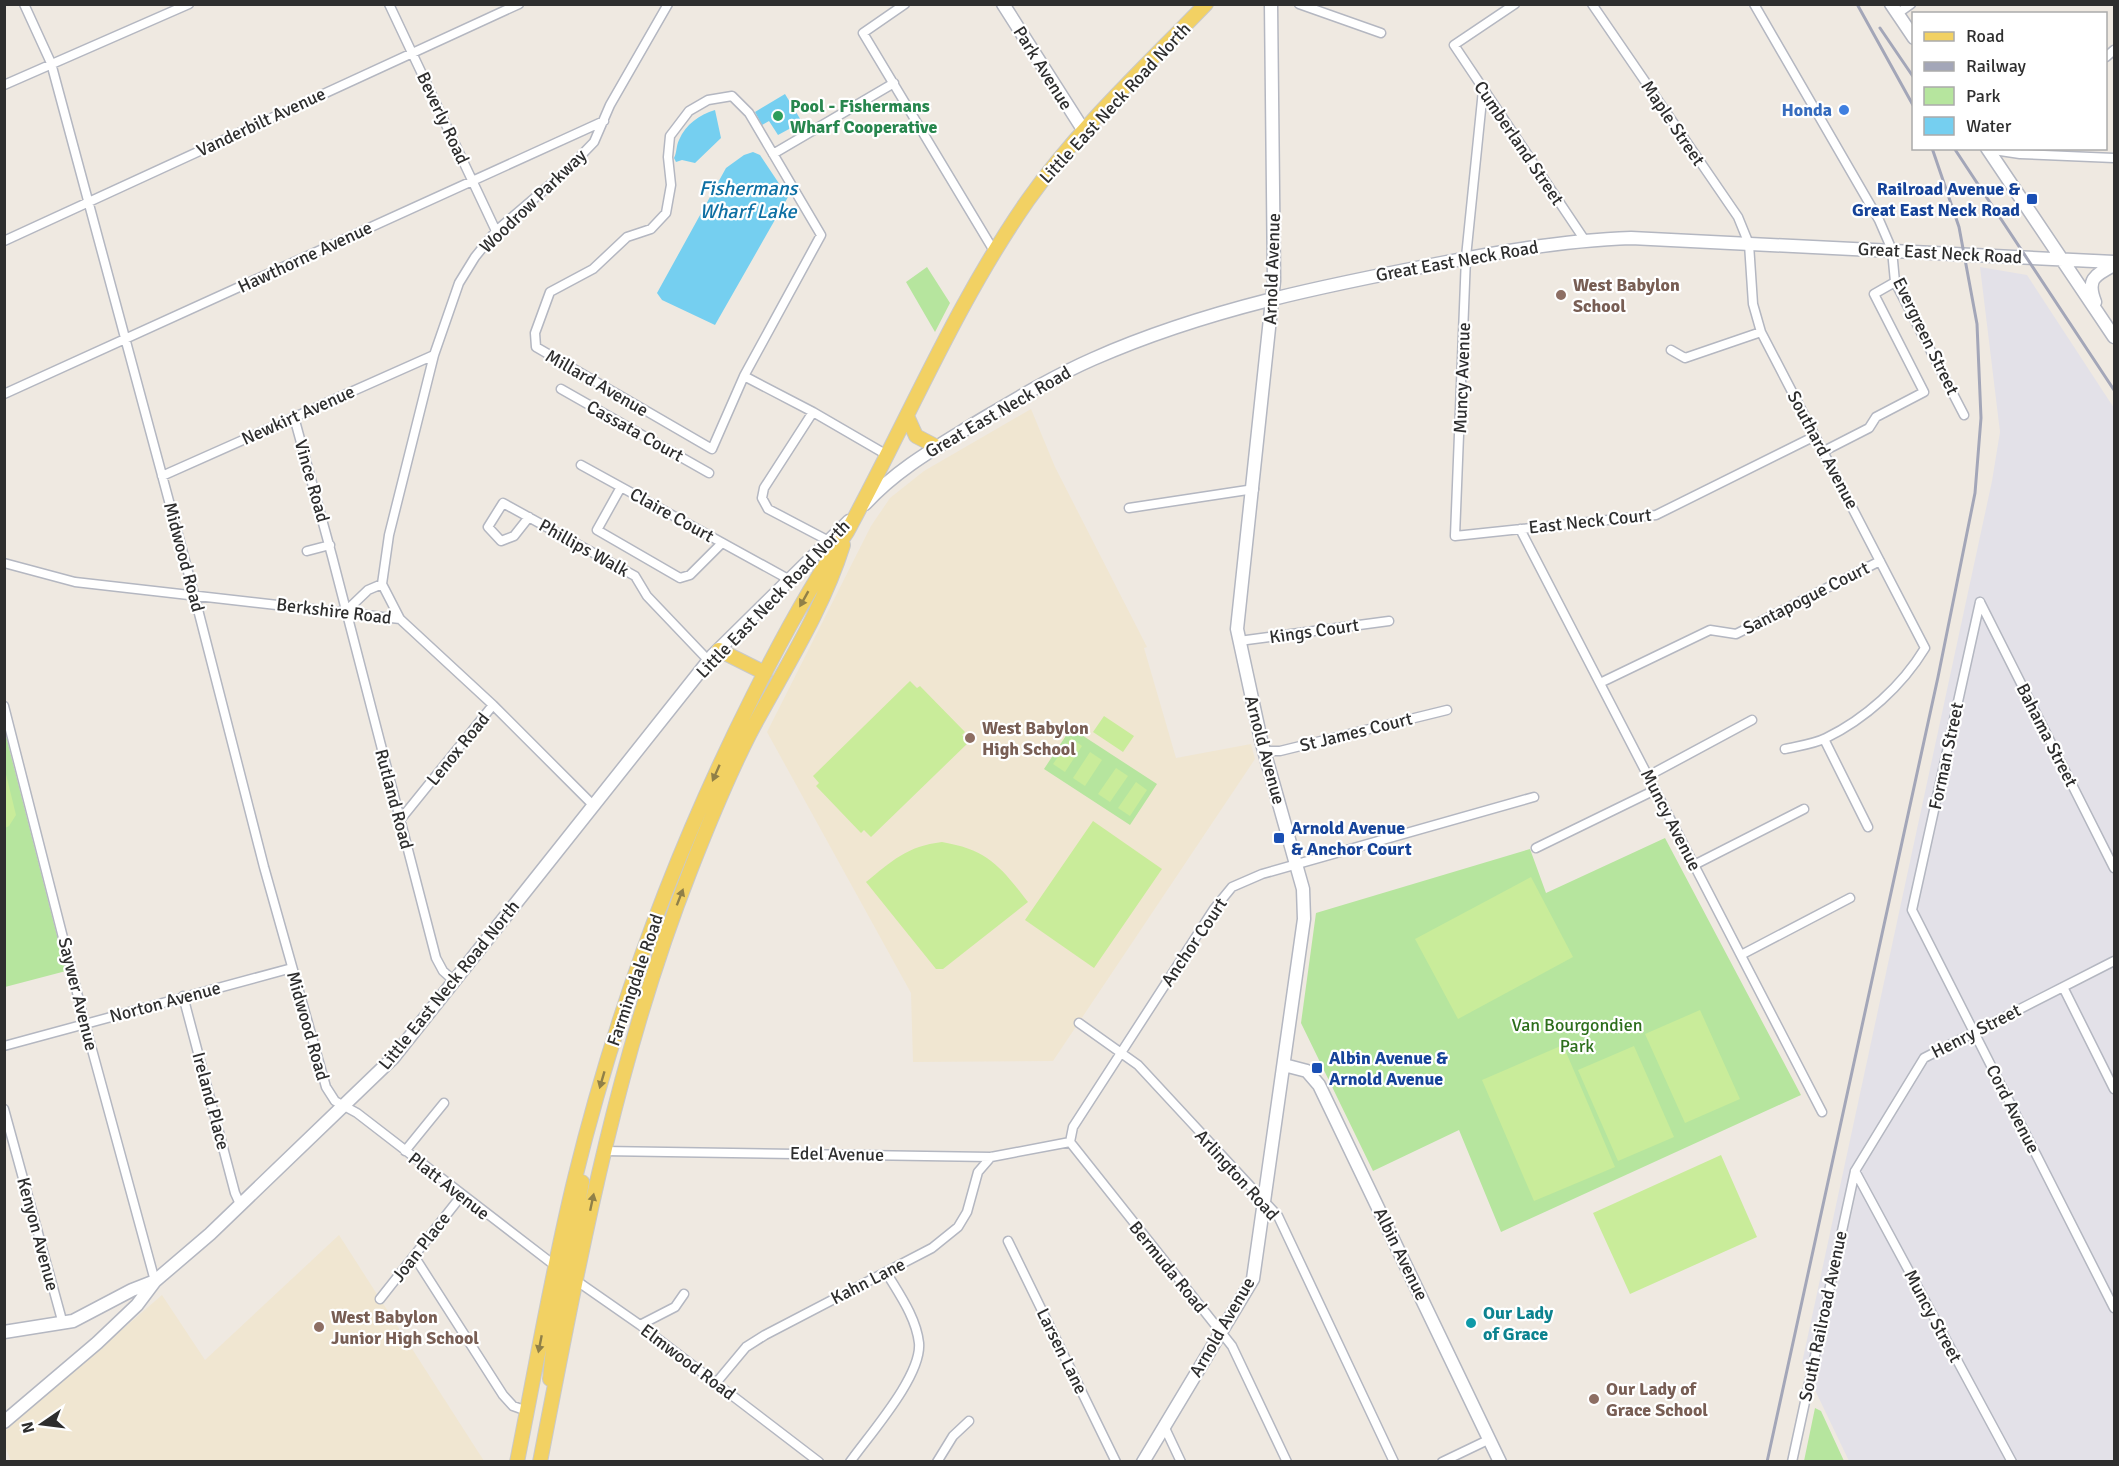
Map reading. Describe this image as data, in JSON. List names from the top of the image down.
{
  "streets": {
    "main road": [
      "Park Avenue",
      "Little East Neck Road North",
      "Great East Neck Road",
      "Arnold Avenue",
      "Farmingdale Road",
      "Albin Avenue"
    ],
    "street": [
      "Beverly Road",
      "Vanderbilt Avenue",
      "Maple Street",
      "Cumberland Street",
      "Woodrow Parkway",
      "Hawthorne Avenue",
      "Evergreen Street",
      "Muncy Avenue",
      "Millard Avenue",
      "Newkirt Avenue",
      "Cassata Court",
      "Southard Avenue",
      "Vince Road",
      "Claire Court",
      "East Neck Court",
      "Phillips Walk",
      "Midwood Road",
      "Santapogue Court",
      "Berkshire Road",
      "Kings Court",
      "St James Court",
      "Bahama Street",
      "Lenox Road",
      "Forman Street",
      "Rutland Road",
      "Anchor Court",
      "Saywer Avenue",
      "Norton Avenue",
      "Henry Street",
      "Ireland Place",
      "Cord Avenue",
      "Edel Avenue",
      "Arlington Road",
      "Platt Avenue",
      "Kenyon Avenue",
      "Joan Place",
      "Bermuda Road",
      "Kahn Lane",
      "South Railroad Avenue",
      "Muncy Street",
      "Larsen Lane",
      "Elmwood Road"
    ]
  },
  "crossings": [
    ["Park Avenue", "Little East Neck Road North"],
    ["Little East Neck Road North", "Great East Neck Road"],
    ["Little East Neck Road North", "Claire Court"],
    ["Little East Neck Road North", "Phillips Walk"],
    ["Little East Neck Road North", "Midwood Road"],
    ["Little East Neck Road North", "Berkshire Road"],
    ["Little East Neck Road North", "Rutland Road"],
    ["Little East Neck Road North", "Farmingdale Road"],
    ["Little East Neck Road North", "Saywer Avenue"],
    ["Little East Neck Road North", "Ireland Place"],
    ["Little East Neck Road North", "Platt Avenue"],
    ["Beverly Road", "Vanderbilt Avenue"],
    ["Beverly Road", "Woodrow Parkway"],
    ["Beverly Road", "Hawthorne Avenue"],
    ["Vanderbilt Avenue", "Midwood Road"],
    ["Maple Street", "Great East Neck Road"],
    ["Maple Street", "Southard Avenue"],
    ["Cumberland Street", "Great East Neck Road"],
    ["Cumberland Street", "Muncy Avenue"],
    ["Woodrow Parkway", "Hawthorne Avenue"],
    ["Woodrow Parkway", "Newkirt Avenue"],
    ["Great East Neck Road", "Arnold Avenue"],
    ["Great East Neck Road", "Evergreen Street"],
    ["Great East Neck Road", "Muncy Avenue"],
    ["Great East Neck Road", "Southard Avenue"],
    ["Great East Neck Road", "Farmingdale Road"],
    ["Hawthorne Avenue", "Midwood Road"],
    ["Arnold Avenue", "Kings Court"],
    ["Arnold Avenue", "St James Court"],
    ["Arnold Avenue", "Anchor Court"],
    ["Arnold Avenue", "Arlington Road"],
    ["Arnold Avenue", "Albin Avenue"],
    ["Arnold Avenue", "Bermuda Road"],
    ["Muncy Avenue", "East Neck Court"],
    ["Muncy Avenue", "Santapogue Court"],
    ["Newkirt Avenue", "Vince Road"],
    ["Newkirt Avenue", "Midwood Road"],
    ["Southard Avenue", "East Neck Court"],
    ["Southard Avenue", "Santapogue Court"],
    ["Vince Road", "Berkshire Road"],
    ["Vince Road", "Rutland Road"],
    ["Midwood Road", "Berkshire Road"],
    ["Midwood Road", "Norton Avenue"],
    ["Midwood Road", "Platt Avenue"],
    ["Berkshire Road", "Lenox Road"],
    ["Berkshire Road", "Rutland Road"],
    ["Bahama Street", "Forman Street"],
    ["Lenox Road", "Rutland Road"],
    ["Forman Street", "Cord Avenue"],
    ["Anchor Court", "Edel Avenue"],
    ["Anchor Court", "Arlington Road"],
    ["Anchor Court", "Bermuda Road"],
    ["Farmingdale Road", "Edel Avenue"],
    ["Farmingdale Road", "Platt Avenue"],
    ["Farmingdale Road", "Elmwood Road"],
    ["Saywer Avenue", "Norton Avenue"],
    ["Norton Avenue", "Ireland Place"],
    ["Henry Street", "Cord Avenue"],
    ["Henry Street", "South Railroad Avenue"],
    ["Henry Street", "Muncy Street"],
    ["Edel Avenue", "Bermuda Road"],
    ["Edel Avenue", "Kahn Lane"],
    ["Platt Avenue", "Joan Place"],
    ["Platt Avenue", "Elmwood Road"],
    ["Kahn Lane", "Elmwood Road"],
    ["South Railroad Avenue", "Muncy Street"]
  ],
  "water": ["Fishermans Wharf Lake"],
  "parks": ["Van Bourgondien Park"],
  "places": {
    "other": [
      "Honda",
      "Pool - Fishermans Wharf Cooperative",
      "West Babylon School",
      "West Babylon High School",
      "Our Lady of Grace",
      "West Babylon Junior High School",
      "Our Lady of Grace School"
    ],
    "transit": ["Railroad Avenue & Great East Neck Road", "Arnold Avenue & Anchor Court", "Albin Avenue & Arnold Avenue"]
  },
  "legend": [
    "Road",
    "Railway",
    "Park",
    "Water"
  ],
  "north": "left"
}
